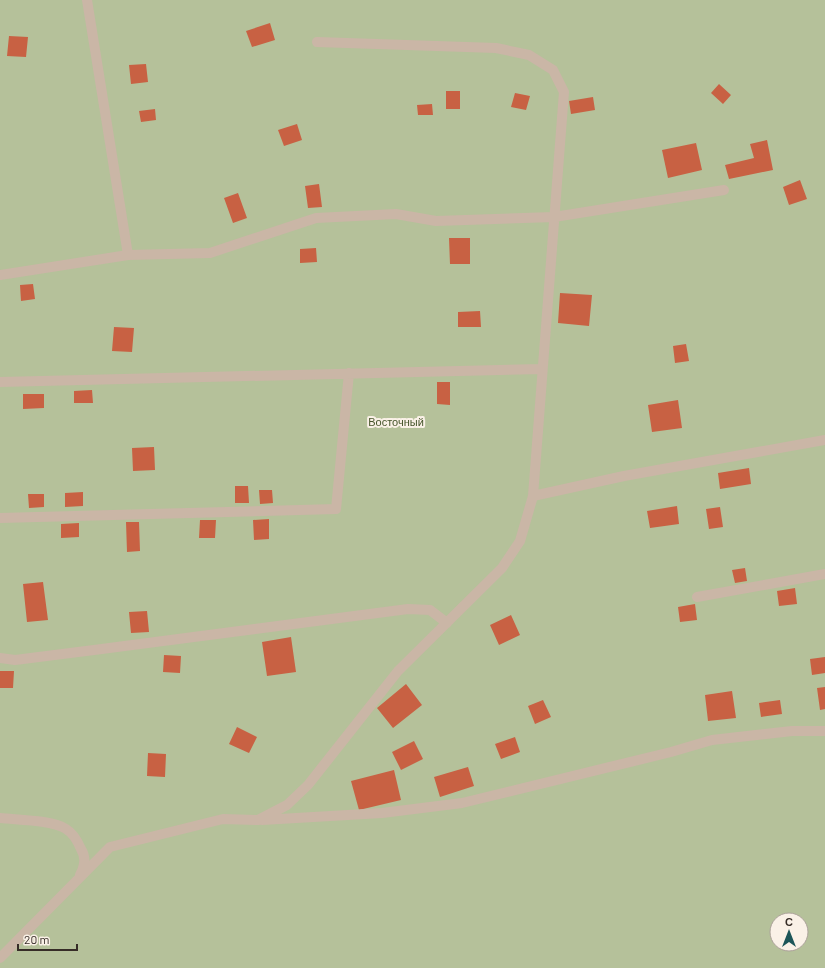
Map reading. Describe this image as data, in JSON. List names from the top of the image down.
{
  "parks": ["Восточный"],
  "scale_bar": "20 m",
  "north": "top"
}
